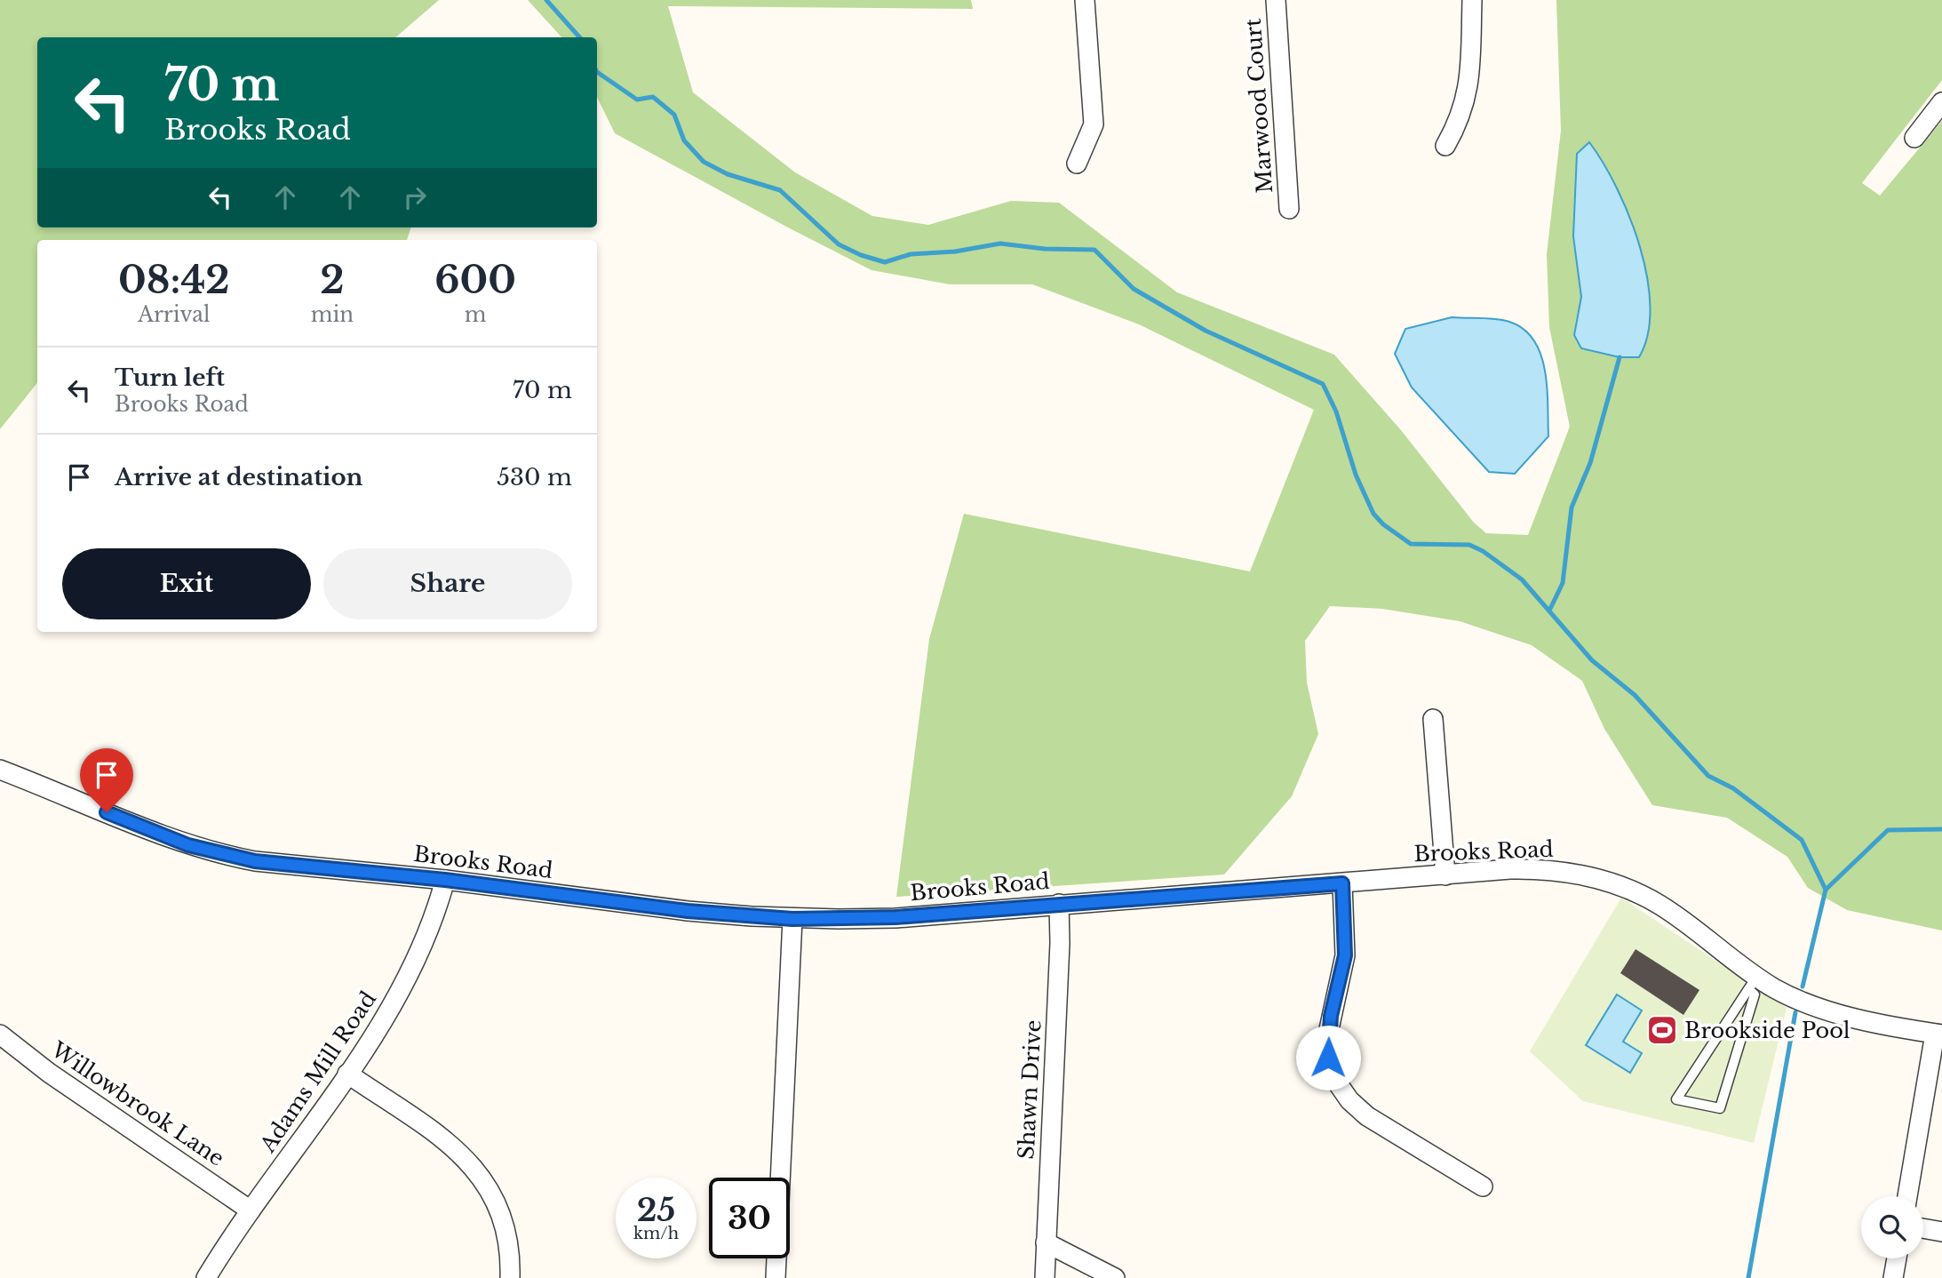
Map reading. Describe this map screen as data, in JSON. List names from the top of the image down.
{
  "streets": {
    "street": [
      "Marwood Court",
      "Brooks Road",
      "Adams Mill Road",
      "Shawn Drive",
      "Willowbrook Lane"
    ]
  },
  "crossings": [
    ["Brooks Road", "Adams Mill Road"],
    ["Brooks Road", "Shawn Drive"],
    ["Adams Mill Road", "Willowbrook Lane"]
  ],
  "places": {
    "sports": ["Brookside Pool"]
  },
  "page": {
    "turn": ["70 m", "Brooks Road"],
    "eta": [
      "08:42",
      "Arrival",
      "2",
      "min",
      "600",
      "m"
    ],
    "list": [
      {
        "name": "Turn left",
        "note": "Brooks Road",
        "value": "70 m"
      },
      {
        "name": "Arrive at destination",
        "value": "530 m"
      }
    ],
    "buttons": ["Exit", "Share"],
    "speed": "25 km/h",
    "limit": "30"
  }
}
